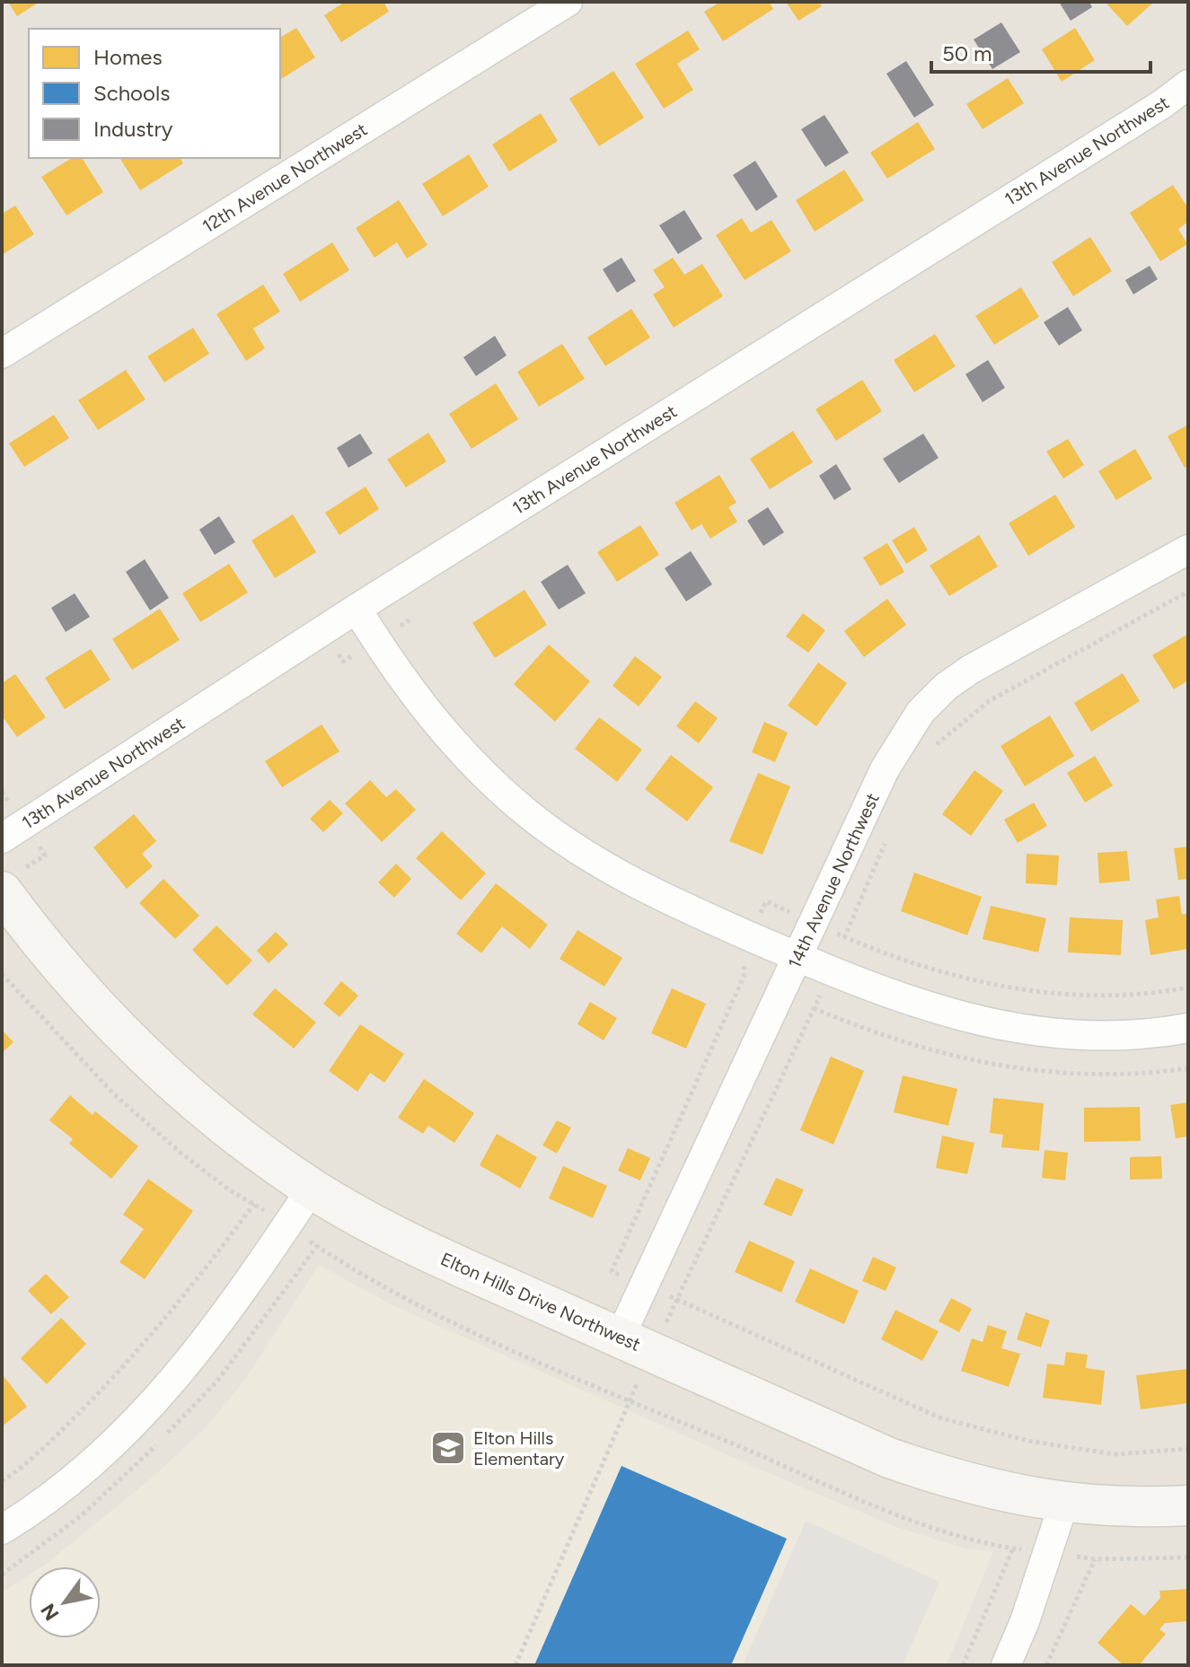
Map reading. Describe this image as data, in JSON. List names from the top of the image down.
{
  "streets": {
    "main road": ["Elton Hills Drive Northwest"],
    "street": ["13th Avenue Northwest", "12th Avenue Northwest", "14th Avenue Northwest"]
  },
  "crossings": [
    ["14th Avenue Northwest", "Elton Hills Drive Northwest"]
  ],
  "places": {
    "school or university": ["Elton Hills Elementary"]
  },
  "legend": ["Homes", "Schools", "Industry"],
  "scale_bar": "50 m",
  "north": "bottom left"
}
